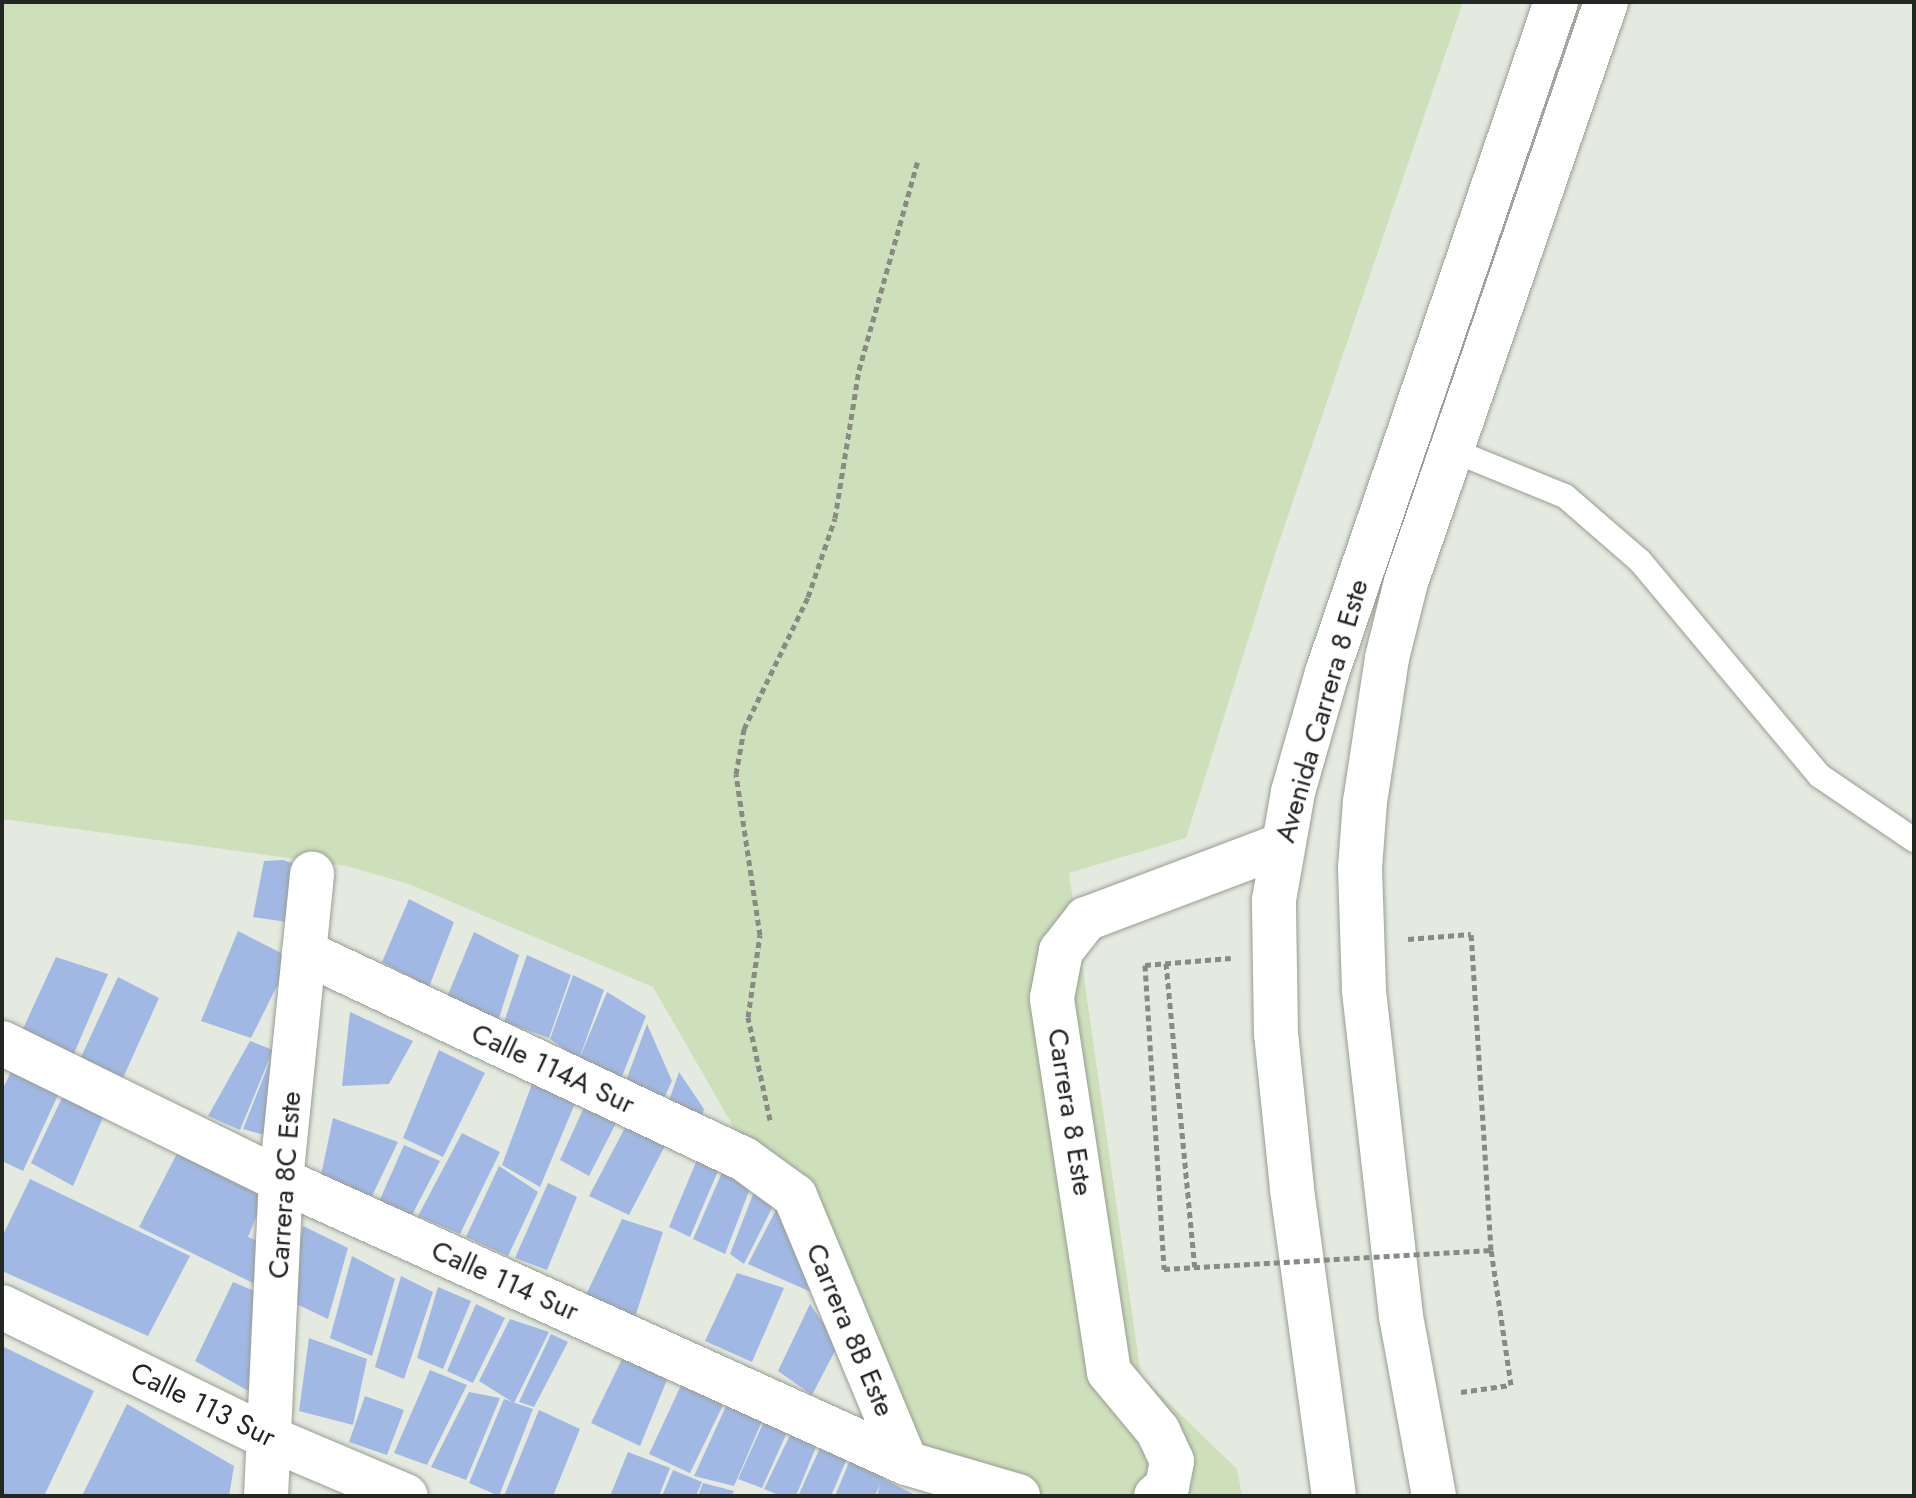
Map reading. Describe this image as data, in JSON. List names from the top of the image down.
{
  "streets": {
    "main road": [
      "Avenida Carrera 8 Este",
      "Calle 114A Sur",
      "Carrera 8 Este",
      "Carrera 8C Este",
      "Calle 114 Sur",
      "Carrera 8B Este",
      "Calle 113 Sur"
    ]
  },
  "crossings": [
    ["Avenida Carrera 8 Este", "Carrera 8 Este"],
    ["Calle 114A Sur", "Carrera 8C Este"],
    ["Calle 114A Sur", "Carrera 8B Este"],
    ["Carrera 8C Este", "Calle 114 Sur"],
    ["Carrera 8C Este", "Calle 113 Sur"],
    ["Calle 114 Sur", "Carrera 8B Este"]
  ]
}
